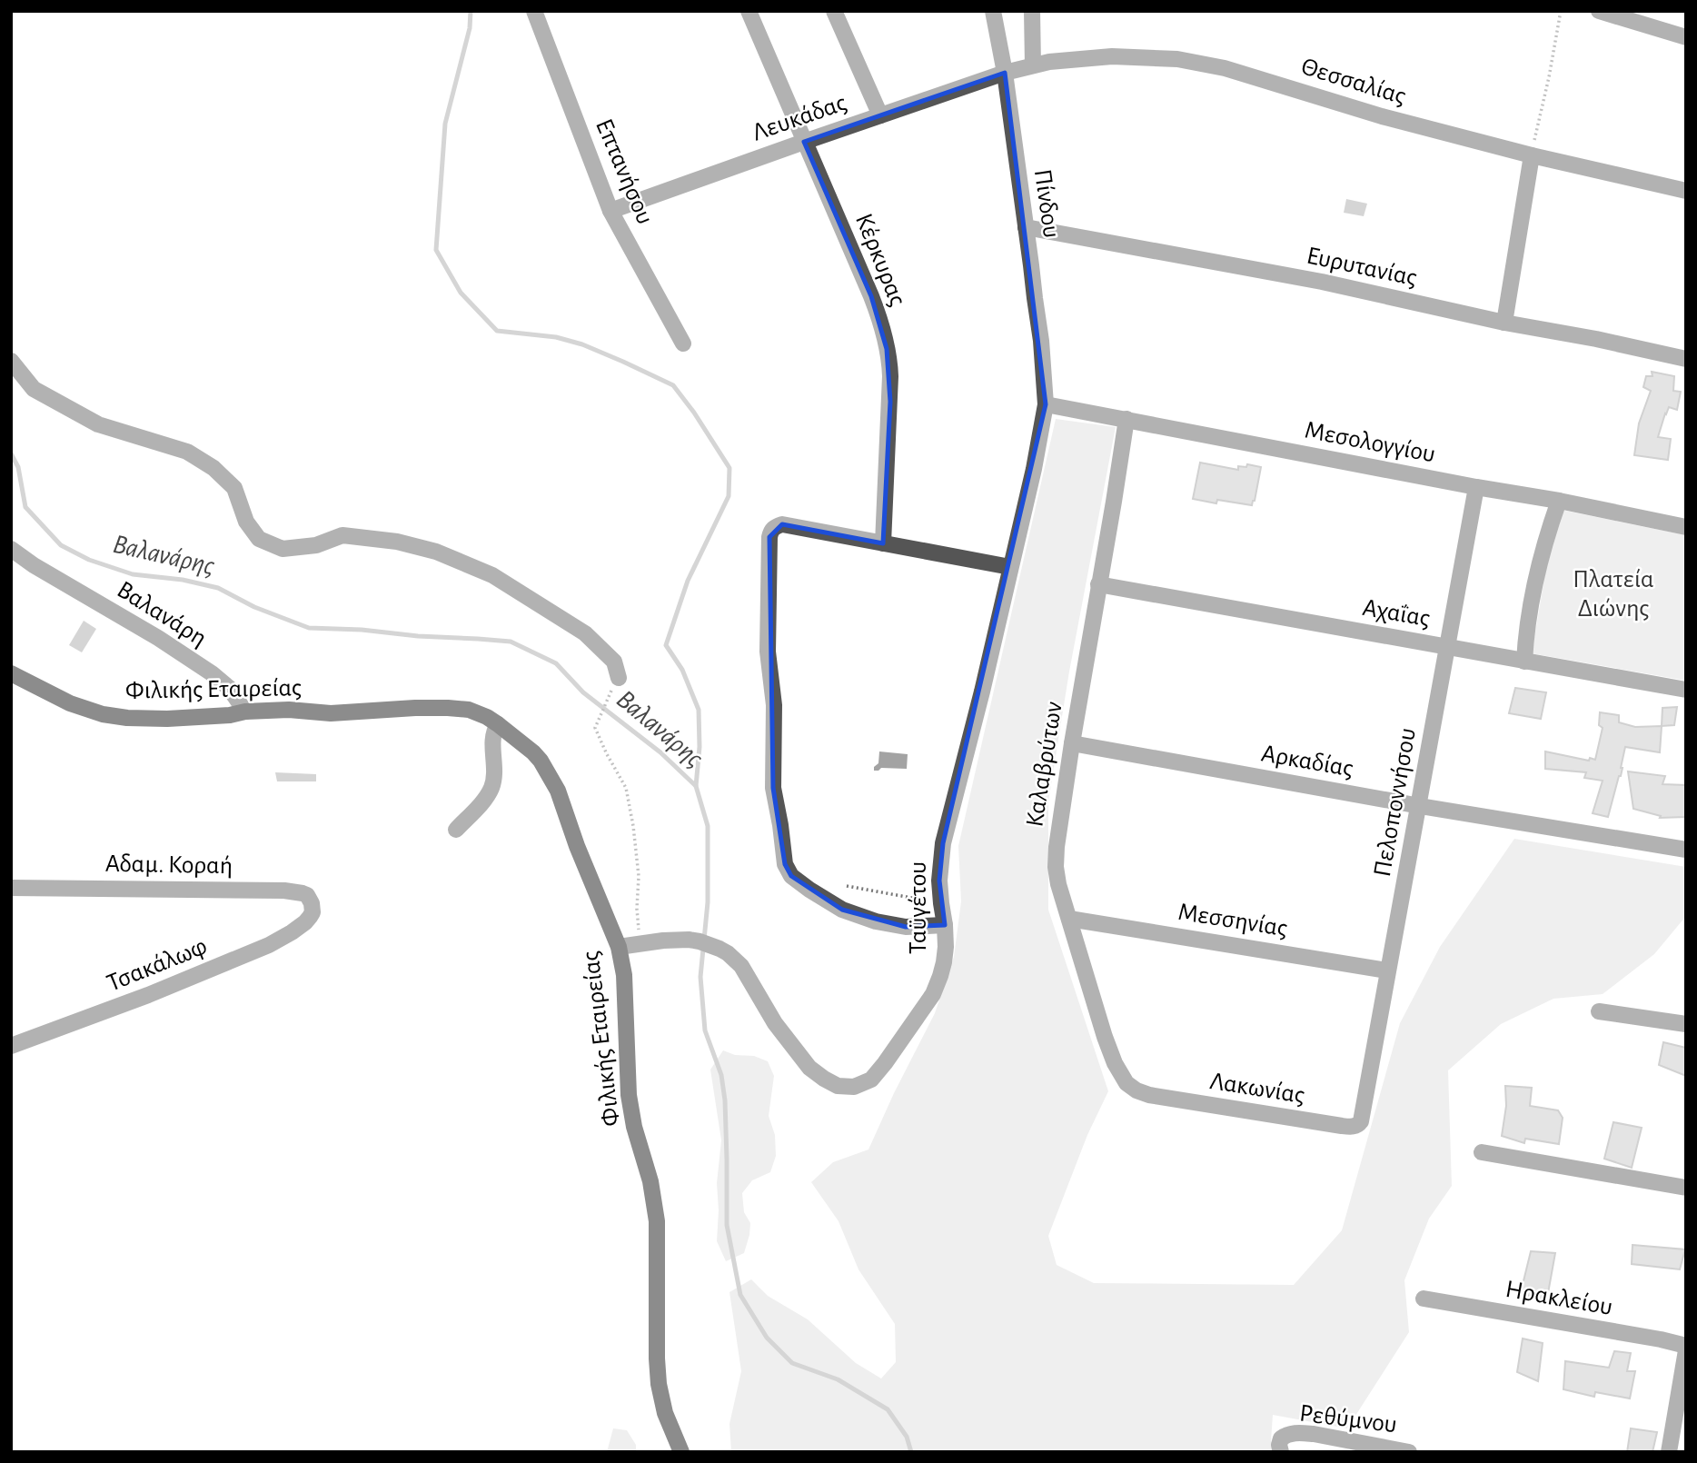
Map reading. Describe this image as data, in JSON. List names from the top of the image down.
{
  "streets": {
    "main road": ["Φιλικής Εταιρείας"],
    "street": [
      "Θεσσαλίας",
      "Λευκάδας",
      "Επτανήσου",
      "Πίνδου",
      "Κέρκυρας",
      "Ευρυτανίας",
      "Μεσολογγίου",
      "Αχαΐας",
      "Βαλανάρη",
      "Αρκαδίας",
      "Καλαβρύτων",
      "Πελοποννήσου",
      "Αδαμ. Κοραή",
      "Ταϋγέτου",
      "Μεσσηνίας",
      "Τσακάλωφ",
      "Λακωνίας",
      "Ηρακλείου",
      "Ρεθύμνου"
    ]
  },
  "crossings": [
    ["Θεσσαλίας", "Λευκάδας"],
    ["Θεσσαλίας", "Πίνδου"],
    ["Λευκάδας", "Επτανήσου"],
    ["Λευκάδας", "Πίνδου"],
    ["Λευκάδας", "Κέρκυρας"],
    ["Πίνδου", "Ευρυτανίας"],
    ["Πίνδου", "Μεσολογγίου"],
    ["Πίνδου", "Ταϋγέτου"],
    ["Μεσολογγίου", "Καλαβρύτων"],
    ["Μεσολογγίου", "Πελοποννήσου"],
    ["Μεσολογγίου", "Ταϋγέτου"],
    ["Αχαΐας", "Καλαβρύτων"],
    ["Αχαΐας", "Πελοποννήσου"],
    ["Βαλανάρη", "Φιλικής Εταιρείας"],
    ["Φιλικής Εταιρείας", "Ταϋγέτου"],
    ["Αρκαδίας", "Καλαβρύτων"],
    ["Αρκαδίας", "Πελοποννήσου"],
    ["Καλαβρύτων", "Μεσσηνίας"],
    ["Καλαβρύτων", "Λακωνίας"],
    ["Πελοποννήσου", "Μεσσηνίας"],
    ["Πελοποννήσου", "Λακωνίας"],
    ["Αδαμ. Κοραή", "Τσακάλωφ"]
  ],
  "water": ["Βαλανάρης"],
  "parks": ["Πλατεία Διώνης"]
}
